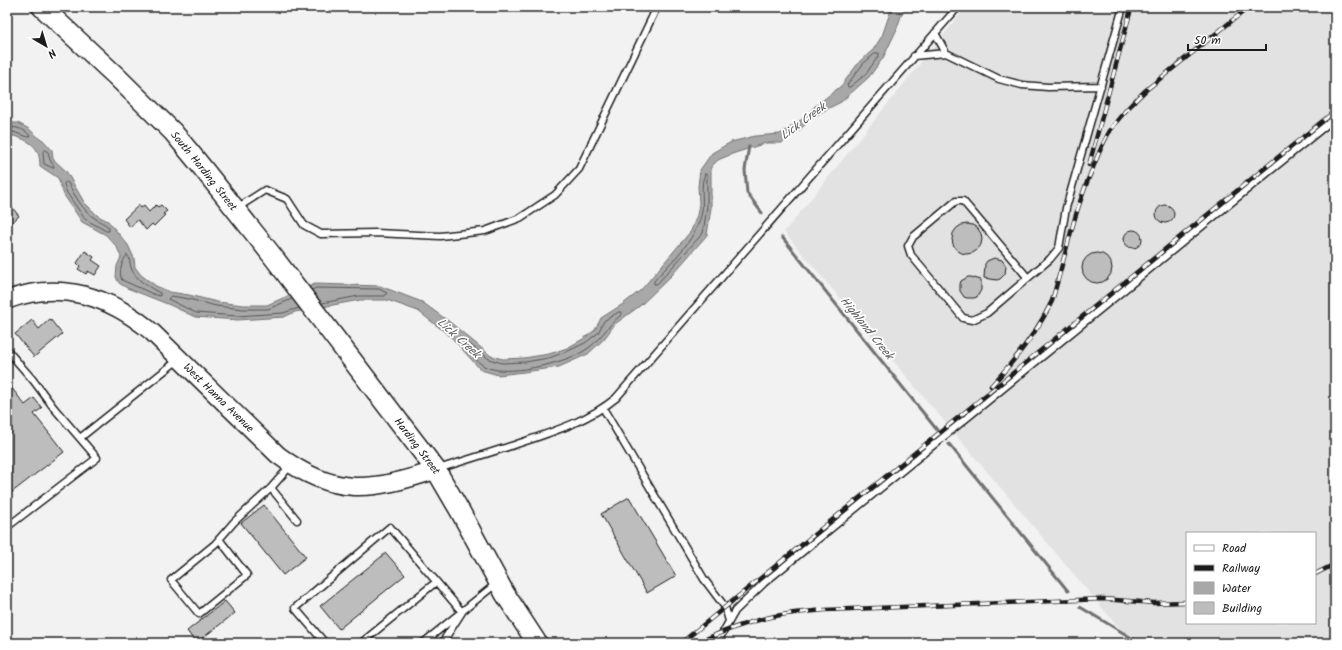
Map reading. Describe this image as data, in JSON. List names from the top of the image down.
{
  "streets": {
    "main road": ["South Harding Street", "West Hanna Avenue", "Harding Street"]
  },
  "crossings": [
    ["South Harding Street", "Harding Street"],
    ["West Hanna Avenue", "Harding Street"]
  ],
  "water": ["Lick Creek", "Highland Creek"],
  "legend": [
    "Road",
    "Railway",
    "Water",
    "Building"
  ],
  "scale_bar": "50 m",
  "north": "bottom right"
}
